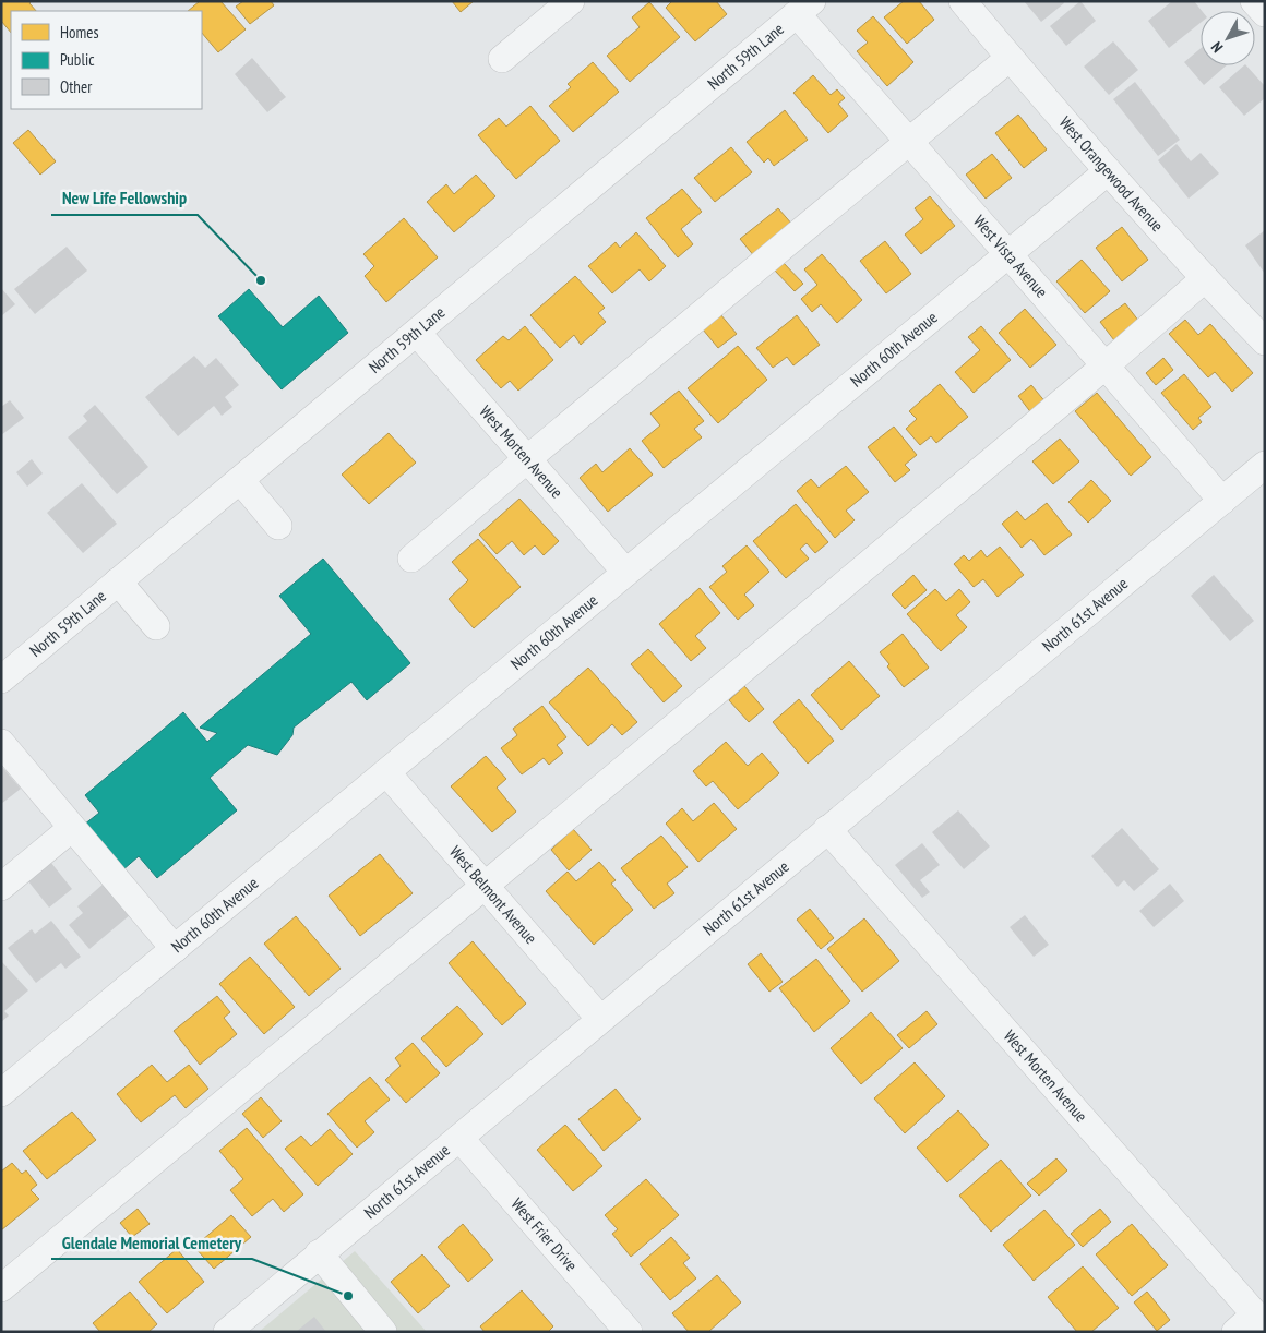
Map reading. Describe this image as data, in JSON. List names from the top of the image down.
{
  "streets": {
    "street": [
      "North 59th Lane",
      "West Orangewood Avenue",
      "West Vista Avenue",
      "North 60th Avenue",
      "West Morten Avenue",
      "North 61st Avenue",
      "West Belmont Avenue",
      "West Frier Drive"
    ]
  },
  "crossings": [
    ["North 59th Lane", "West Vista Avenue"],
    ["North 59th Lane", "West Morten Avenue"],
    ["West Orangewood Avenue", "North 60th Avenue"],
    ["West Vista Avenue", "North 60th Avenue"],
    ["West Vista Avenue", "North 61st Avenue"],
    ["North 60th Avenue", "West Morten Avenue"],
    ["North 60th Avenue", "West Belmont Avenue"],
    ["West Morten Avenue", "North 61st Avenue"],
    ["North 61st Avenue", "West Belmont Avenue"],
    ["North 61st Avenue", "West Frier Drive"]
  ],
  "places": ["New Life Fellowship", "Glendale Memorial Cemetery"],
  "legend": ["Homes", "Public", "Other"],
  "north": "bottom left"
}
